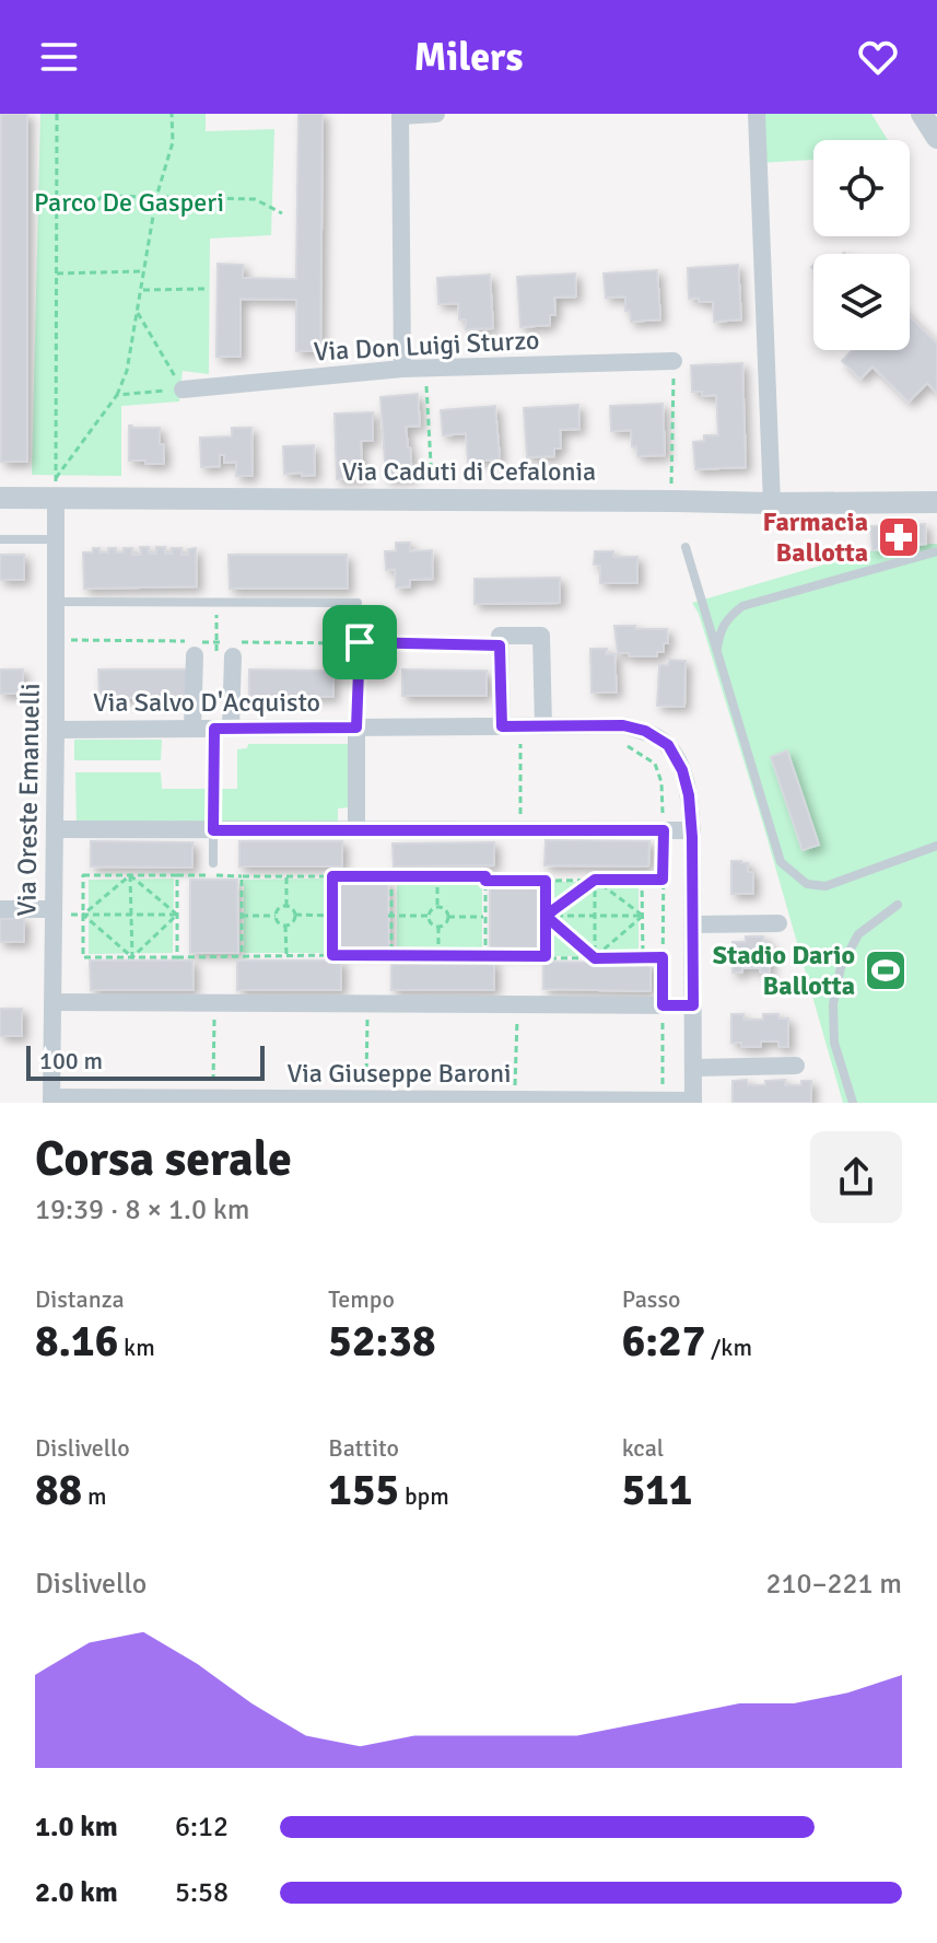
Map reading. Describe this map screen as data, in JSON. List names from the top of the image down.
{
  "streets": {
    "street": [
      "Via Don Luigi Sturzo",
      "Via Caduti di Cefalonia",
      "Via Salvo D'Acquisto",
      "Via Oreste Emanuelli",
      "Via Giuseppe Baroni"
    ]
  },
  "crossings": [
    ["Via Caduti di Cefalonia", "Via Oreste Emanuelli"],
    ["Via Salvo D'Acquisto", "Via Oreste Emanuelli"],
    ["Via Oreste Emanuelli", "Via Giuseppe Baroni"]
  ],
  "parks": ["Parco De Gasperi"],
  "places": {
    "pharmacy": ["Farmacia Ballotta"],
    "sports": ["Stadio Dario Ballotta"]
  },
  "scale_bar": "100 m",
  "page": {
    "header": "Milers",
    "scale": "100 m",
    "heading": ["Corsa serale", "19:39 · 8 × 1.0 km"],
    "stats": [
      ["Distanza", "8.16 km"],
      ["Tempo", "52:38"],
      ["Passo", "6:27 /km"],
      ["Dislivello", "88 m"],
      ["Battito", "155 bpm"],
      ["kcal", "511"]
    ],
    "chart": ["Dislivello", "210–221 m"],
    "list": [
      {
        "name": "1.0 km",
        "note": "6:12"
      },
      {
        "name": "2.0 km",
        "note": "5:58"
      }
    ]
  }
}
